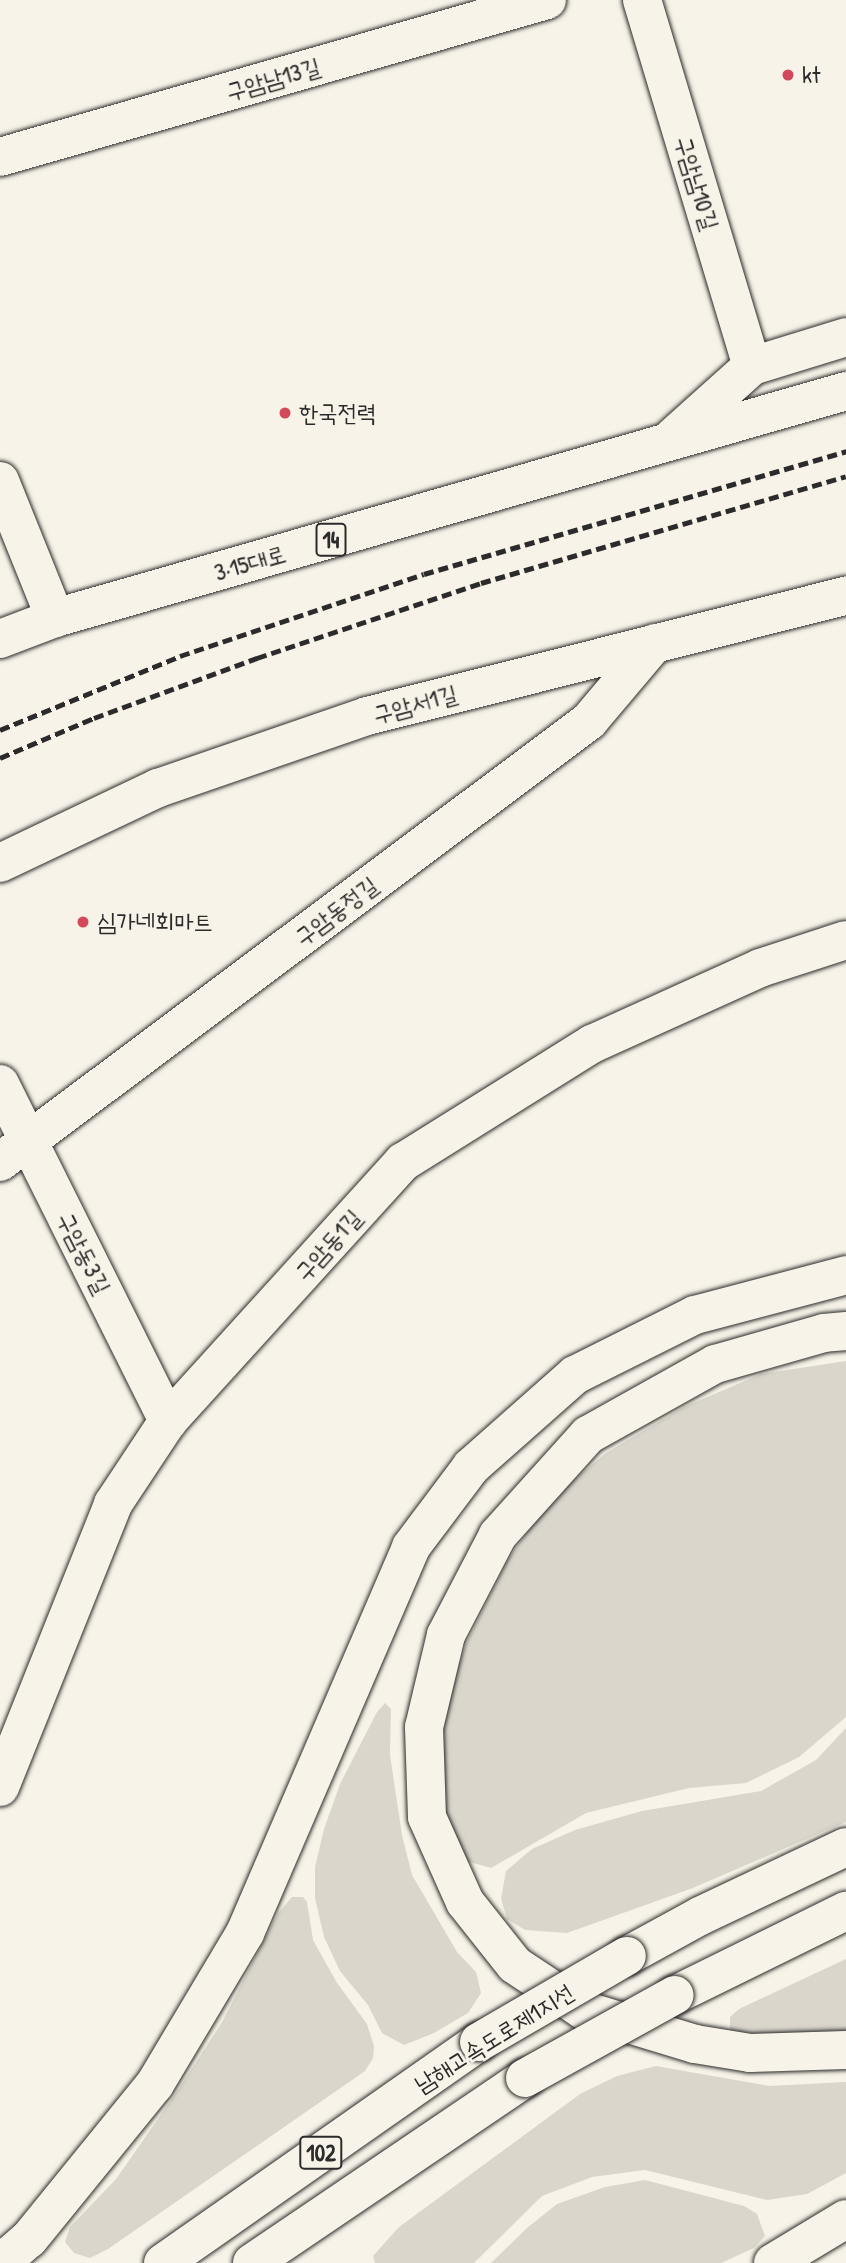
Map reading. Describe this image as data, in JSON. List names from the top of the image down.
{
  "streets": {
    "main road": [
      "구암남13길",
      "구암남10길",
      "14",
      "3·15대로",
      "구암서1길",
      "구암동정길",
      "구암동1길",
      "구암동3길",
      "남해고속도로제1지선",
      "102"
    ]
  },
  "crossings": [
    ["구암남10길", "3·15대로"],
    ["구암서1길", "구암동정길"],
    ["구암동정길", "구암동3길"],
    ["구암동1길", "구암동3길"]
  ],
  "places": ["kt", "한국전력", "심가네회마트"]
}
